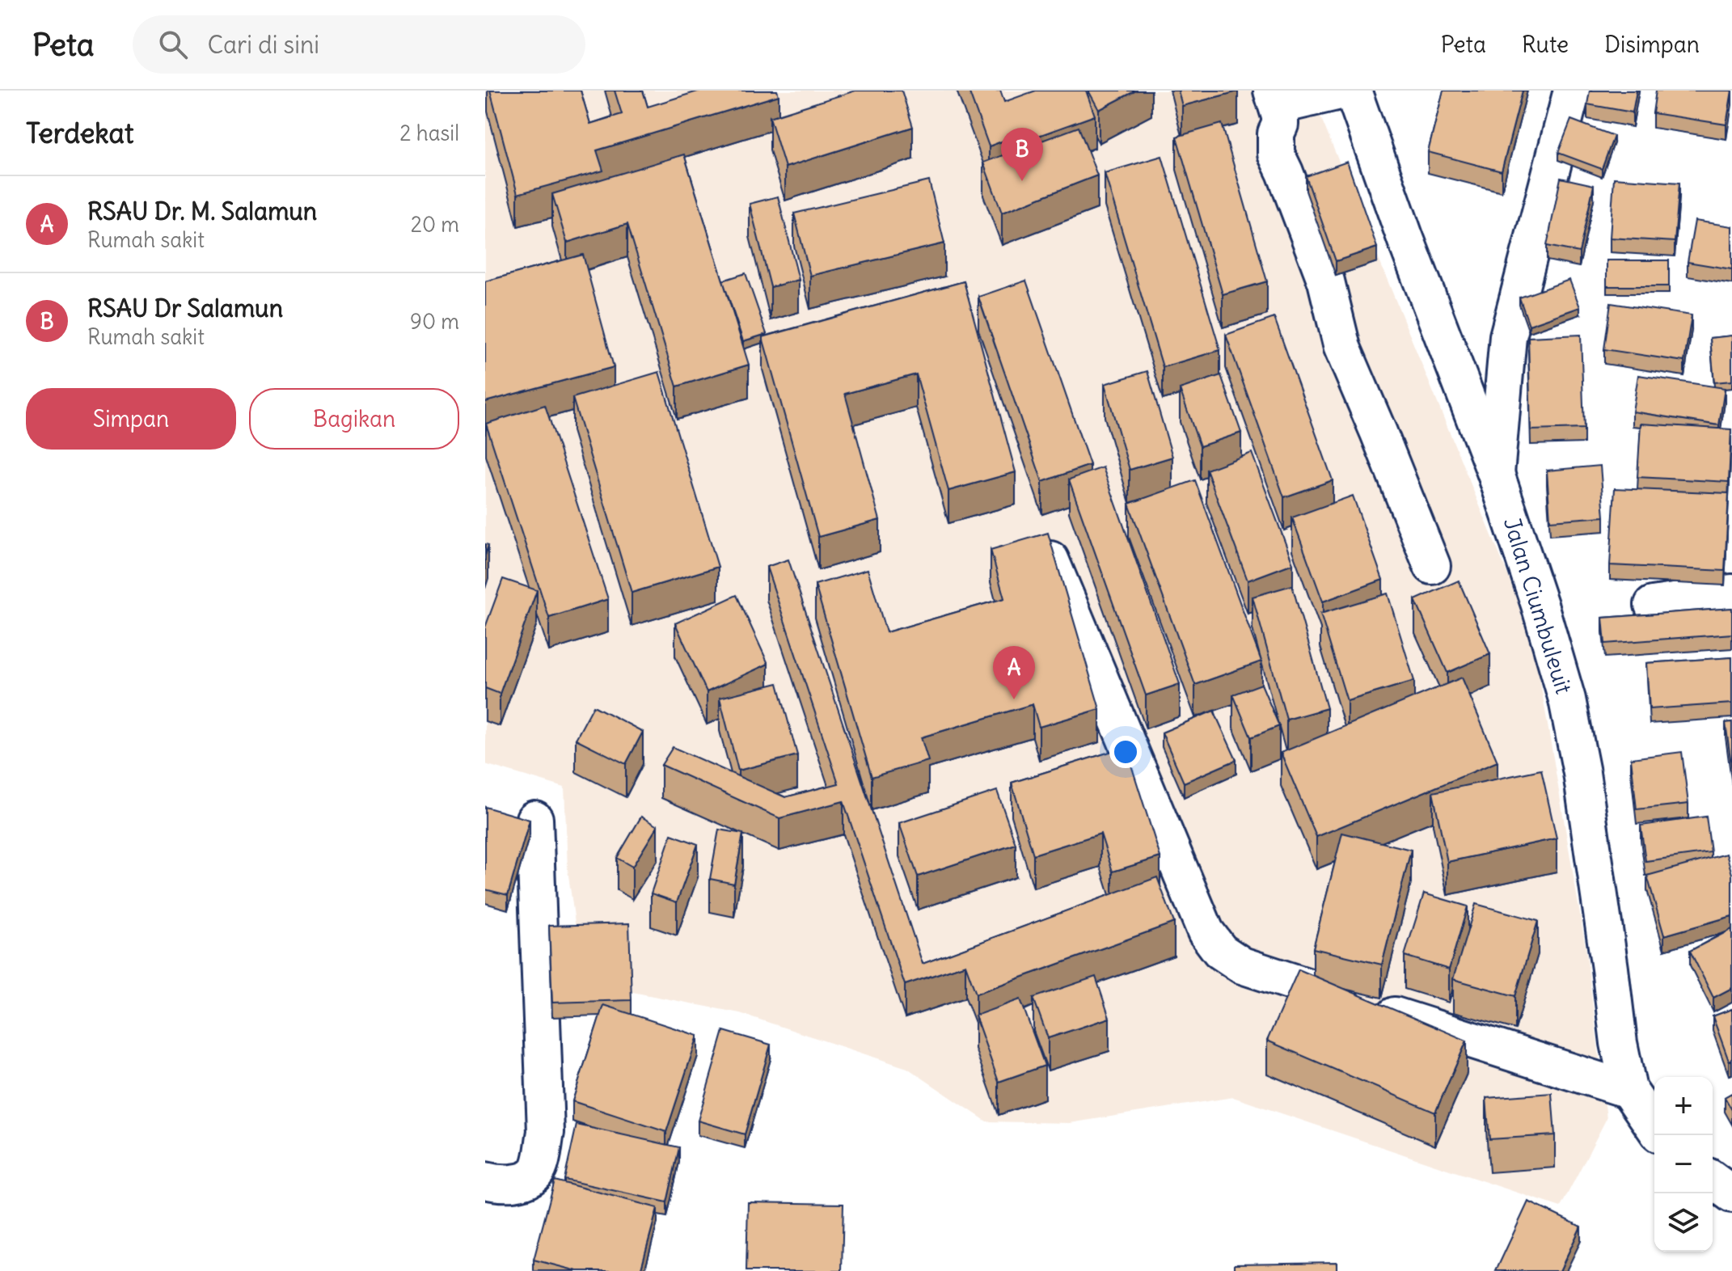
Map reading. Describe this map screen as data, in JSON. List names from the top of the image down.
{
  "streets": {
    "street": ["Jalan Ciumbuleuit"]
  },
  "page": {
    "header": "Peta",
    "search": "Cari di sini",
    "nav": ["Peta", "Rute", "Disimpan"],
    "heading": ["Terdekat", "2 hasil"],
    "pins": ["B", "A"],
    "list": [
      {
        "mark": "A",
        "name": "RSAU Dr. M. Salamun",
        "note": "Rumah sakit",
        "value": "20 m"
      },
      {
        "mark": "B",
        "name": "RSAU Dr Salamun",
        "note": "Rumah sakit",
        "value": "90 m"
      }
    ],
    "buttons": ["Simpan", "Bagikan"],
    "map_buttons": ["+", "−"]
  }
}
